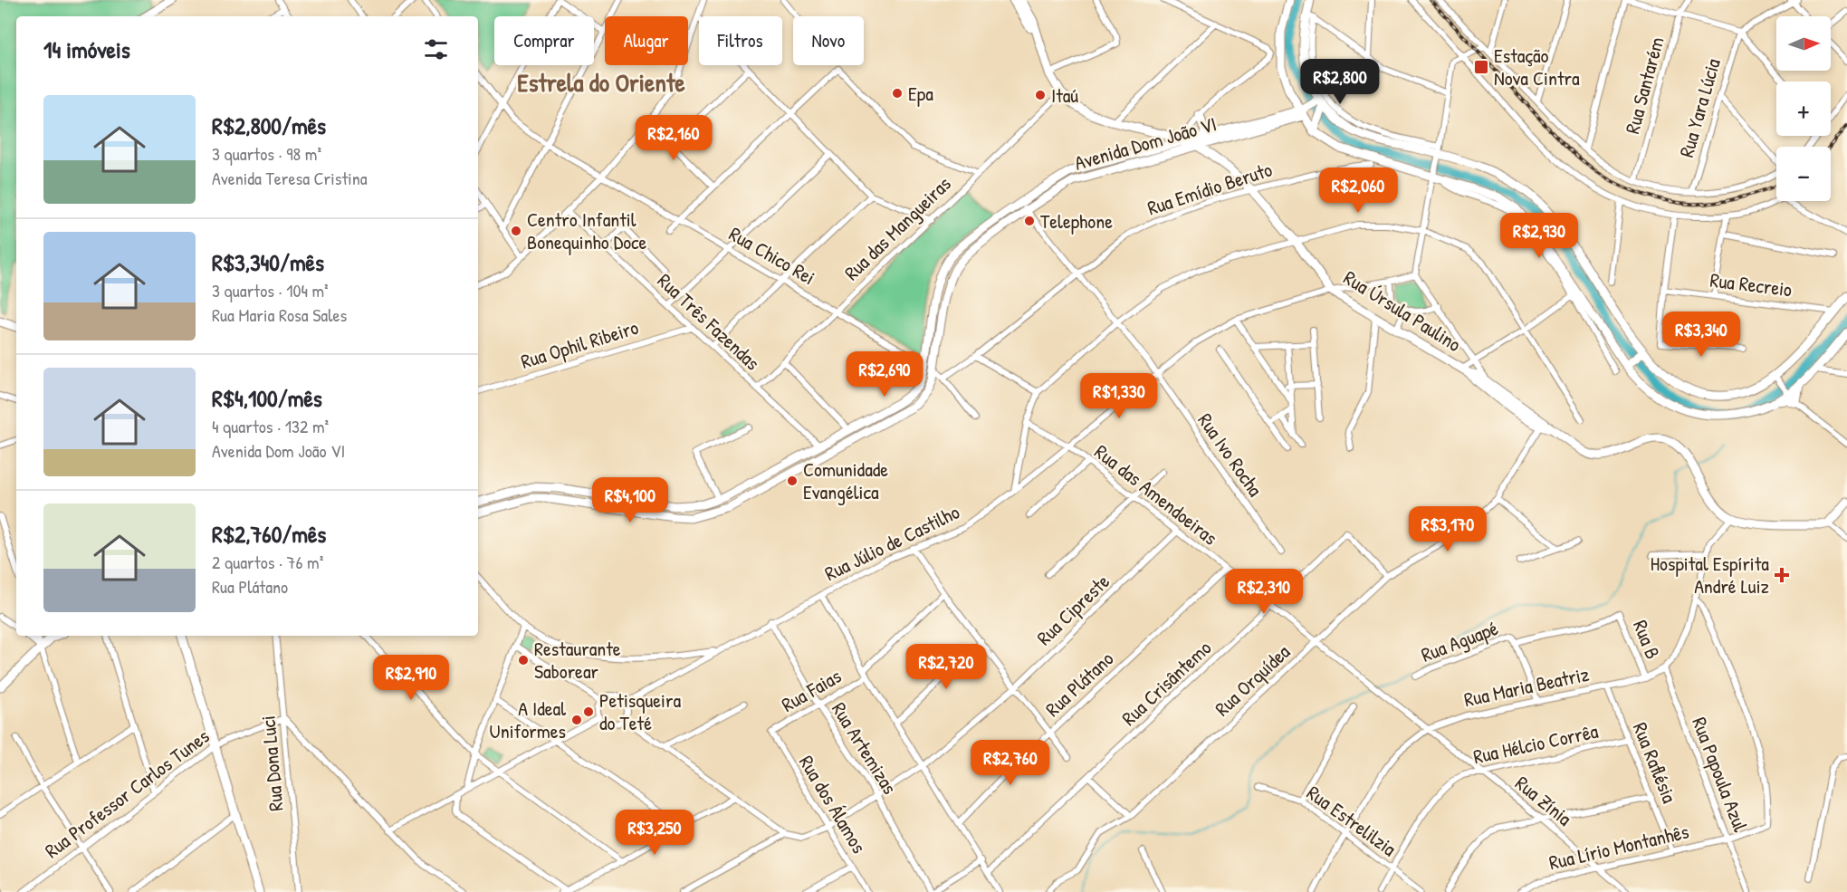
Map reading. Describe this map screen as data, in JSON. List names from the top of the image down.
{
  "streets": {
    "main road": ["Avenida Dom João VI", "Rua Úrsula Paulino"],
    "street": [
      "Rua Santarém",
      "Rua Yara Lúcia",
      "Rua Emídio Beruto",
      "Rua das Mangueiras",
      "Rua Chico Rei",
      "Rua Recreio",
      "Rua Três Fazendas",
      "Rua Ophil Ribeiro",
      "Rua Ivo Rocha",
      "Rua das Amendoeiras",
      "Rua Júlio de Castilho",
      "Rua Cipreste",
      "Rua B",
      "Rua Aguapé",
      "Rua Orquídea",
      "Rua Crisântemo",
      "Rua Plátano",
      "Rua Maria Beatriz",
      "Rua Faias",
      "Rua Hélcio Corrêa",
      "Rua Artemizas",
      "Rua Raflésia",
      "Rua Dona Luci",
      "Rua Papoula Azul",
      "Rua Professor Carlos Tunes",
      "Rua Zínia",
      "Rua dos Álamos",
      "Rua Estrelilzia",
      "Rua Lírio Montanhês"
    ]
  },
  "crossings": [
    ["Avenida Dom João VI", "Rua Chico Rei"],
    ["Avenida Dom João VI", "Rua Úrsula Paulino"],
    ["Avenida Dom João VI", "Rua Três Fazendas"],
    ["Avenida Dom João VI", "Rua Ivo Rocha"],
    ["Rua Emídio Beruto", "Rua Úrsula Paulino"],
    ["Rua Emídio Beruto", "Rua Ivo Rocha"],
    ["Rua das Mangueiras", "Rua Chico Rei"],
    ["Rua das Mangueiras", "Rua Úrsula Paulino"],
    ["Rua das Mangueiras", "Rua Três Fazendas"],
    ["Rua Úrsula Paulino", "Rua Júlio de Castilho"],
    ["Rua Úrsula Paulino", "Rua Orquídea"],
    ["Rua Úrsula Paulino", "Rua Maria Beatriz"],
    ["Rua Três Fazendas", "Rua Ophil Ribeiro"],
    ["Rua Ivo Rocha", "Rua Júlio de Castilho"],
    ["Rua das Amendoeiras", "Rua Júlio de Castilho"],
    ["Rua das Amendoeiras", "Rua Cipreste"],
    ["Rua das Amendoeiras", "Rua Orquídea"],
    ["Rua das Amendoeiras", "Rua Crisântemo"],
    ["Rua das Amendoeiras", "Rua Plátano"],
    ["Rua das Amendoeiras", "Rua Zínia"],
    ["Rua Júlio de Castilho", "Rua Artemizas"],
    ["Rua Cipreste", "Rua Artemizas"],
    ["Rua Cipreste", "Rua dos Álamos"],
    ["Rua B", "Rua Aguapé"],
    ["Rua B", "Rua Maria Beatriz"],
    ["Rua Aguapé", "Rua Maria Beatriz"],
    ["Rua Orquídea", "Rua Crisântemo"],
    ["Rua Maria Beatriz", "Rua Raflésia"],
    ["Rua Maria Beatriz", "Rua Papoula Azul"],
    ["Rua Maria Beatriz", "Rua Zínia"],
    ["Rua Maria Beatriz", "Rua Estrelilzia"],
    ["Rua Maria Beatriz", "Rua Lírio Montanhês"],
    ["Rua Faias", "Rua Artemizas"],
    ["Rua Faias", "Rua dos Álamos"],
    ["Rua Hélcio Corrêa", "Rua Raflésia"],
    ["Rua Hélcio Corrêa", "Rua Zínia"],
    ["Rua Hélcio Corrêa", "Rua Estrelilzia"],
    ["Rua Raflésia", "Rua Lírio Montanhês"],
    ["Rua Dona Luci", "Rua Professor Carlos Tunes"],
    ["Rua Papoula Azul", "Rua Lírio Montanhês"],
    ["Rua Zínia", "Rua Lírio Montanhês"]
  ],
  "districts": ["Estrela do Oriente"],
  "places": {
    "transit": ["Estação Nova Cintra"],
    "other": [
      "Epa",
      "Itaú",
      "Telephone",
      "Centro Infantil Bonequinho Doce",
      "Comunidade Evangélica",
      "Restaurante Saborear",
      "Petisqueira do Teté",
      "A Ideal Uniformes"
    ],
    "health": ["Hospital Espírita André Luiz"]
  },
  "north": "right",
  "page": {
    "map_buttons": ["+", "−"],
    "chip": [
      "Comprar",
      "Alugar",
      "Filtros",
      "Novo"
    ],
    "heading": "14 imóveis",
    "price": [
      "R$2,800",
      "R$2,160",
      "R$2,060",
      "R$2,930",
      "R$3,340",
      "R$2,690",
      "R$1,330",
      "R$4,100",
      "R$3,170",
      "R$2,310",
      "R$2,720",
      "R$2,910",
      "R$2,760",
      "R$3,250"
    ],
    "list": [
      {
        "name": "R$2,800/mês",
        "note": "3 quartos · 98 m² · Avenida Teresa Cristina"
      },
      {
        "name": "R$3,340/mês",
        "note": "3 quartos · 104 m² · Rua Maria Rosa Sales"
      },
      {
        "name": "R$4,100/mês",
        "note": "4 quartos · 132 m² · Avenida Dom João VI"
      },
      {
        "name": "R$2,760/mês",
        "note": "2 quartos · 76 m² · Rua Plátano"
      }
    ]
  }
}
